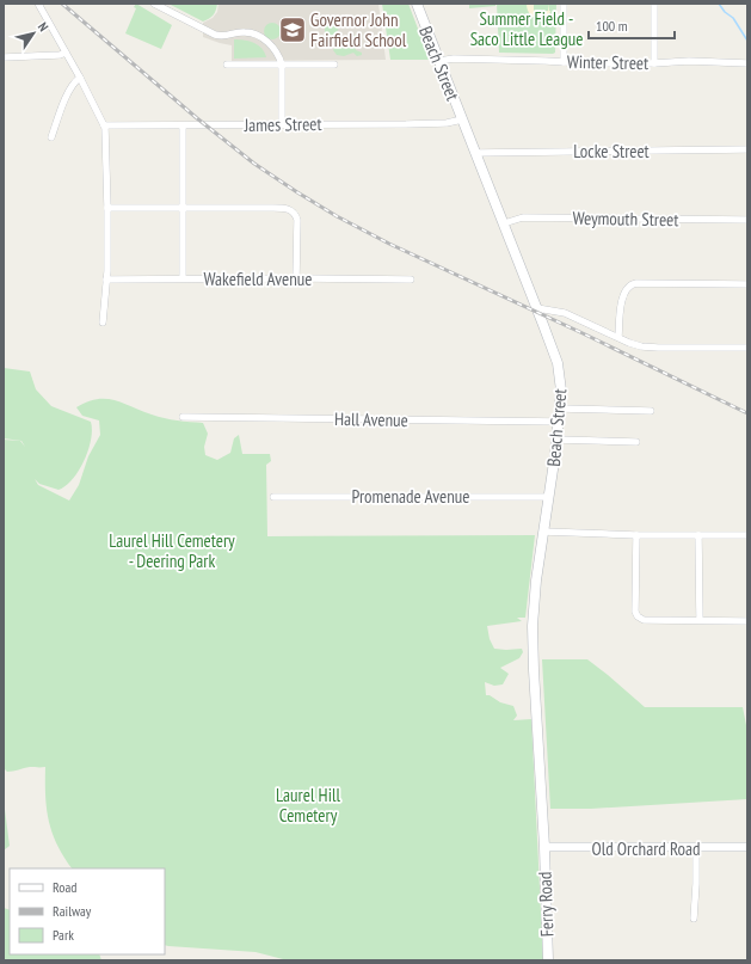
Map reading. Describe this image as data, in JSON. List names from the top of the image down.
{
  "streets": {
    "main road": ["Beach Street", "Ferry Road"],
    "street": [
      "Winter Street",
      "James Street",
      "Locke Street",
      "Weymouth Street",
      "Wakefield Avenue",
      "Hall Avenue",
      "Promenade Avenue",
      "Old Orchard Road"
    ]
  },
  "crossings": [
    ["Winter Street", "Beach Street"],
    ["Beach Street", "James Street"],
    ["Beach Street", "Locke Street"],
    ["Beach Street", "Weymouth Street"],
    ["Beach Street", "Hall Avenue"],
    ["Beach Street", "Promenade Avenue"],
    ["Beach Street", "Old Orchard Road"],
    ["Beach Street", "Ferry Road"],
    ["Old Orchard Road", "Ferry Road"]
  ],
  "parks": ["Summer Field - Saco Little League", "Laurel Hill Cemetery - Deering Park", "Laurel Hill Cemetery"],
  "places": {
    "school or university": ["Governor John Fairfield School"]
  },
  "legend": ["Road", "Railway", "Park"],
  "scale_bar": "100 m",
  "north": "top right"
}
